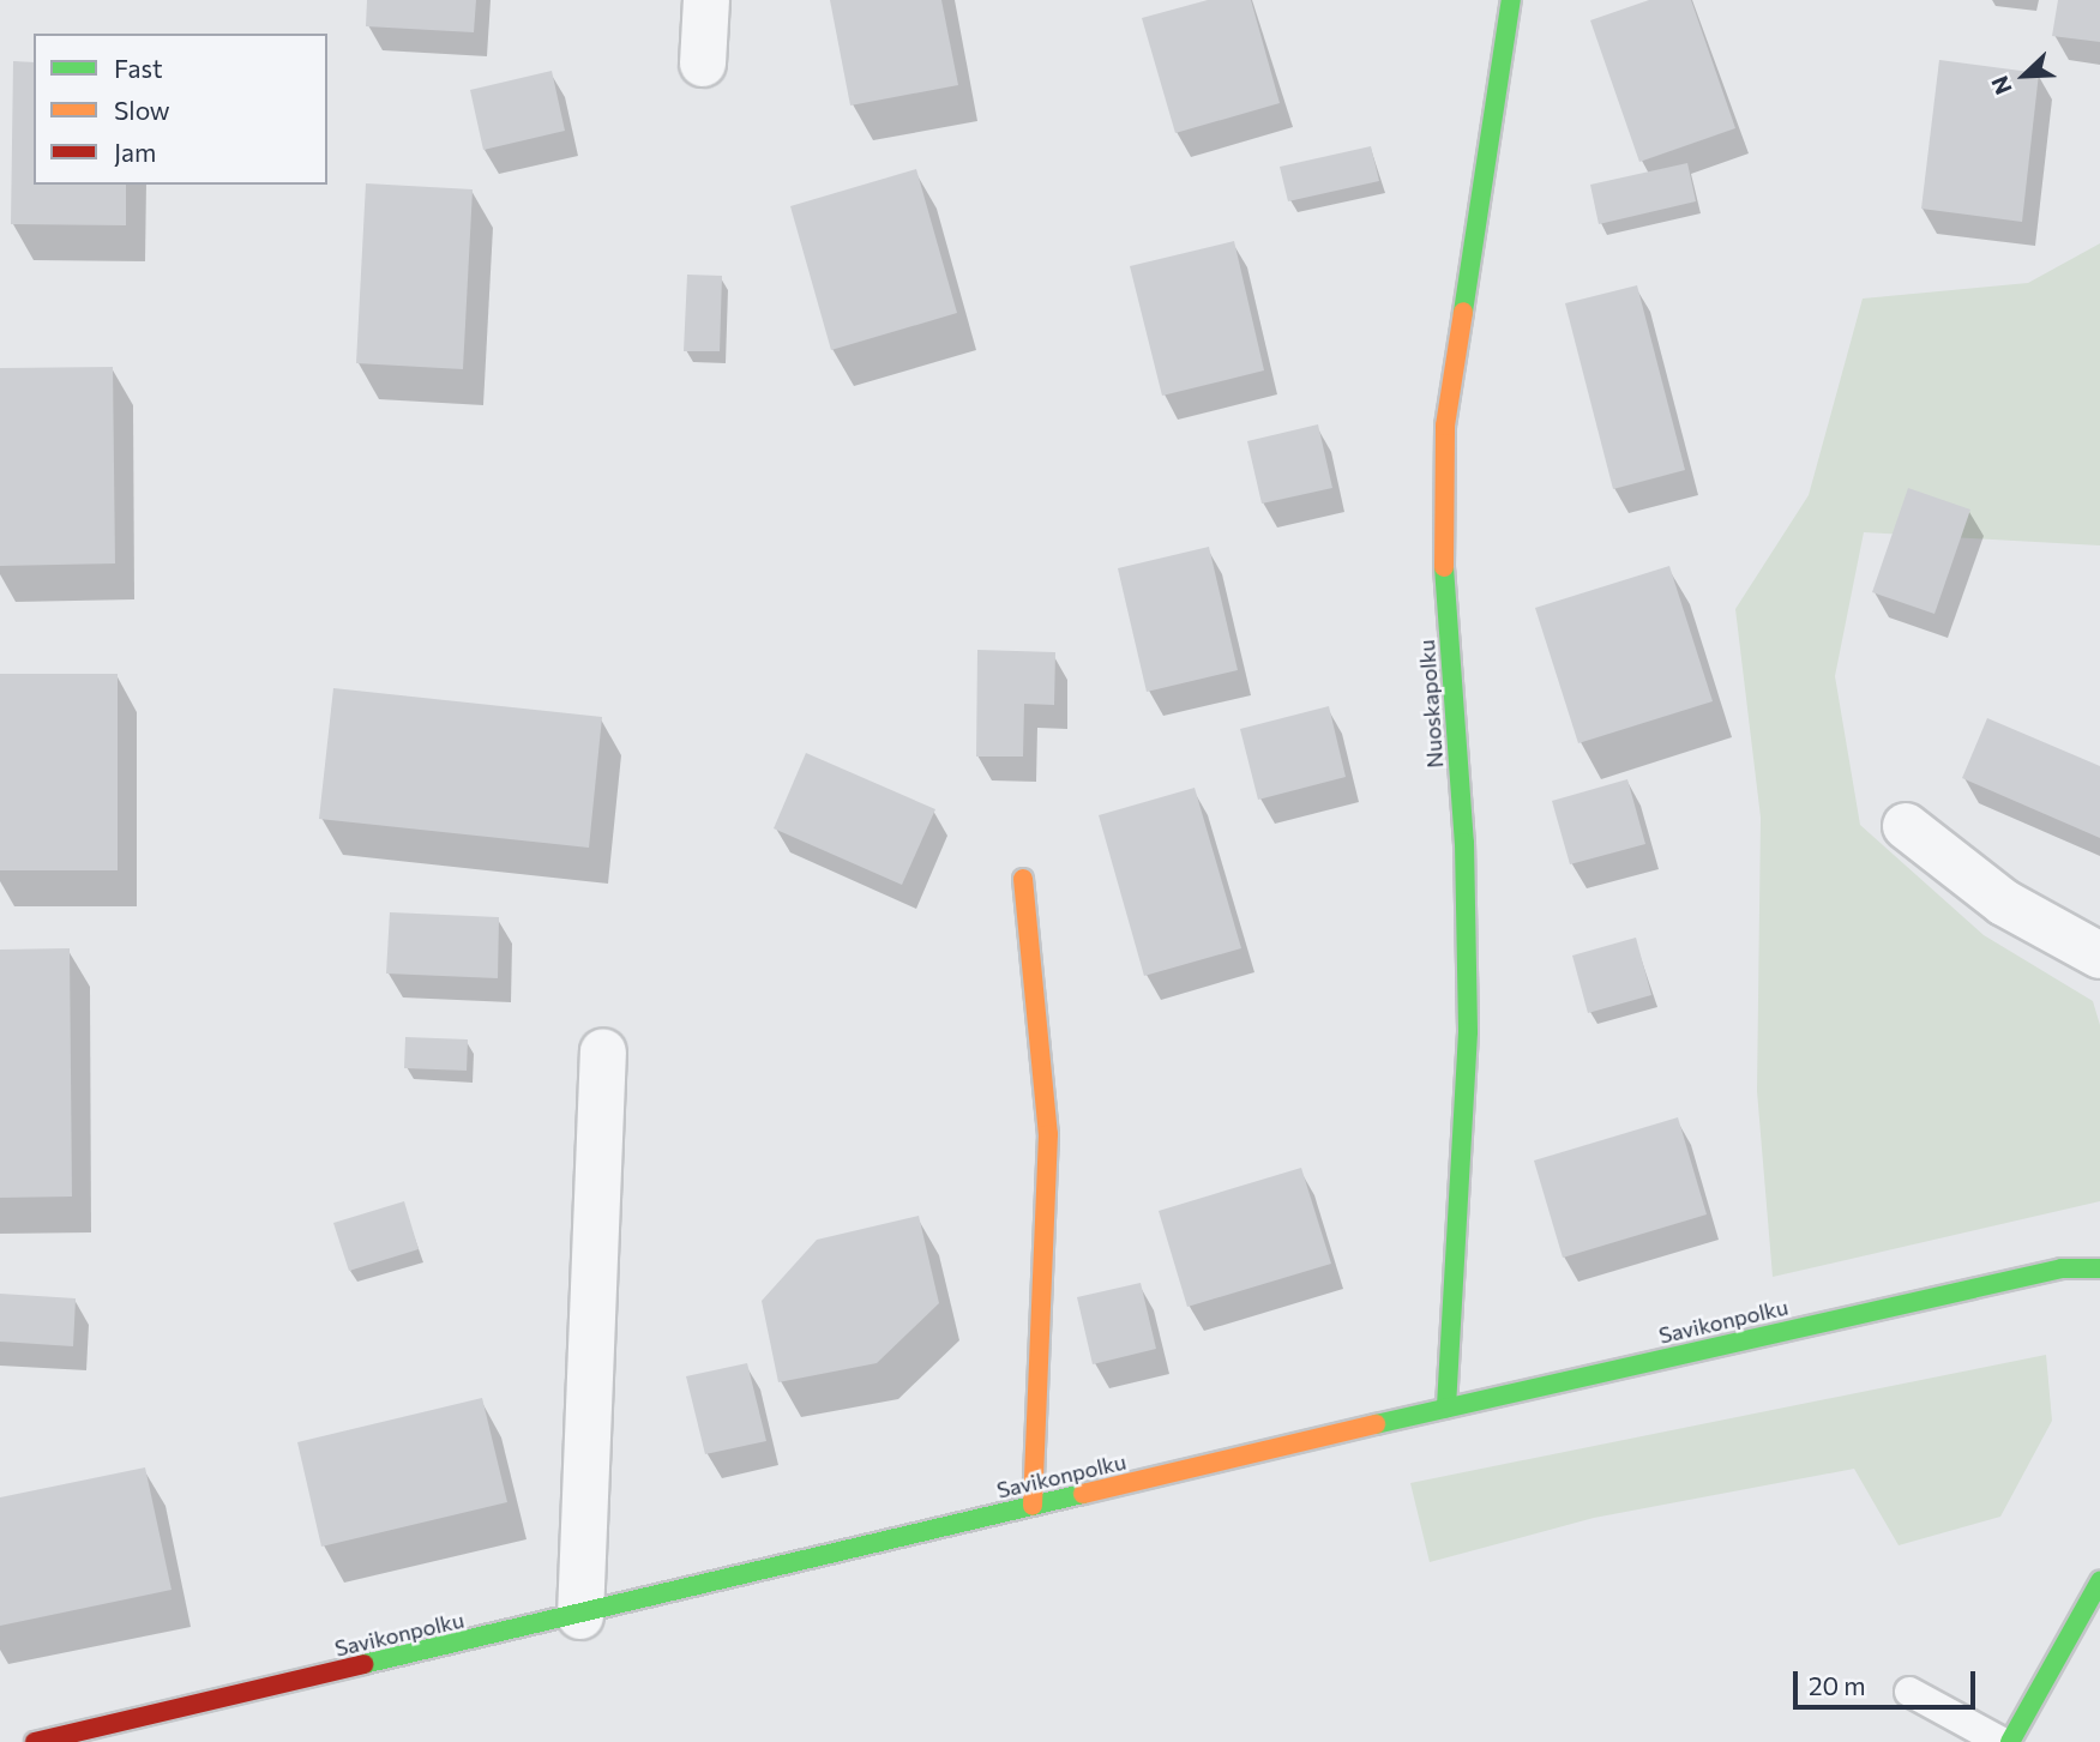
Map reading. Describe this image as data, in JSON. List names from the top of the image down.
{
  "streets": {
    "street": ["Nuoskapolku", "Savikonpolku"]
  },
  "crossings": [
    ["Nuoskapolku", "Savikonpolku"]
  ],
  "legend": ["Fast", "Slow", "Jam"],
  "scale_bar": "20 m",
  "north": "bottom left"
}
